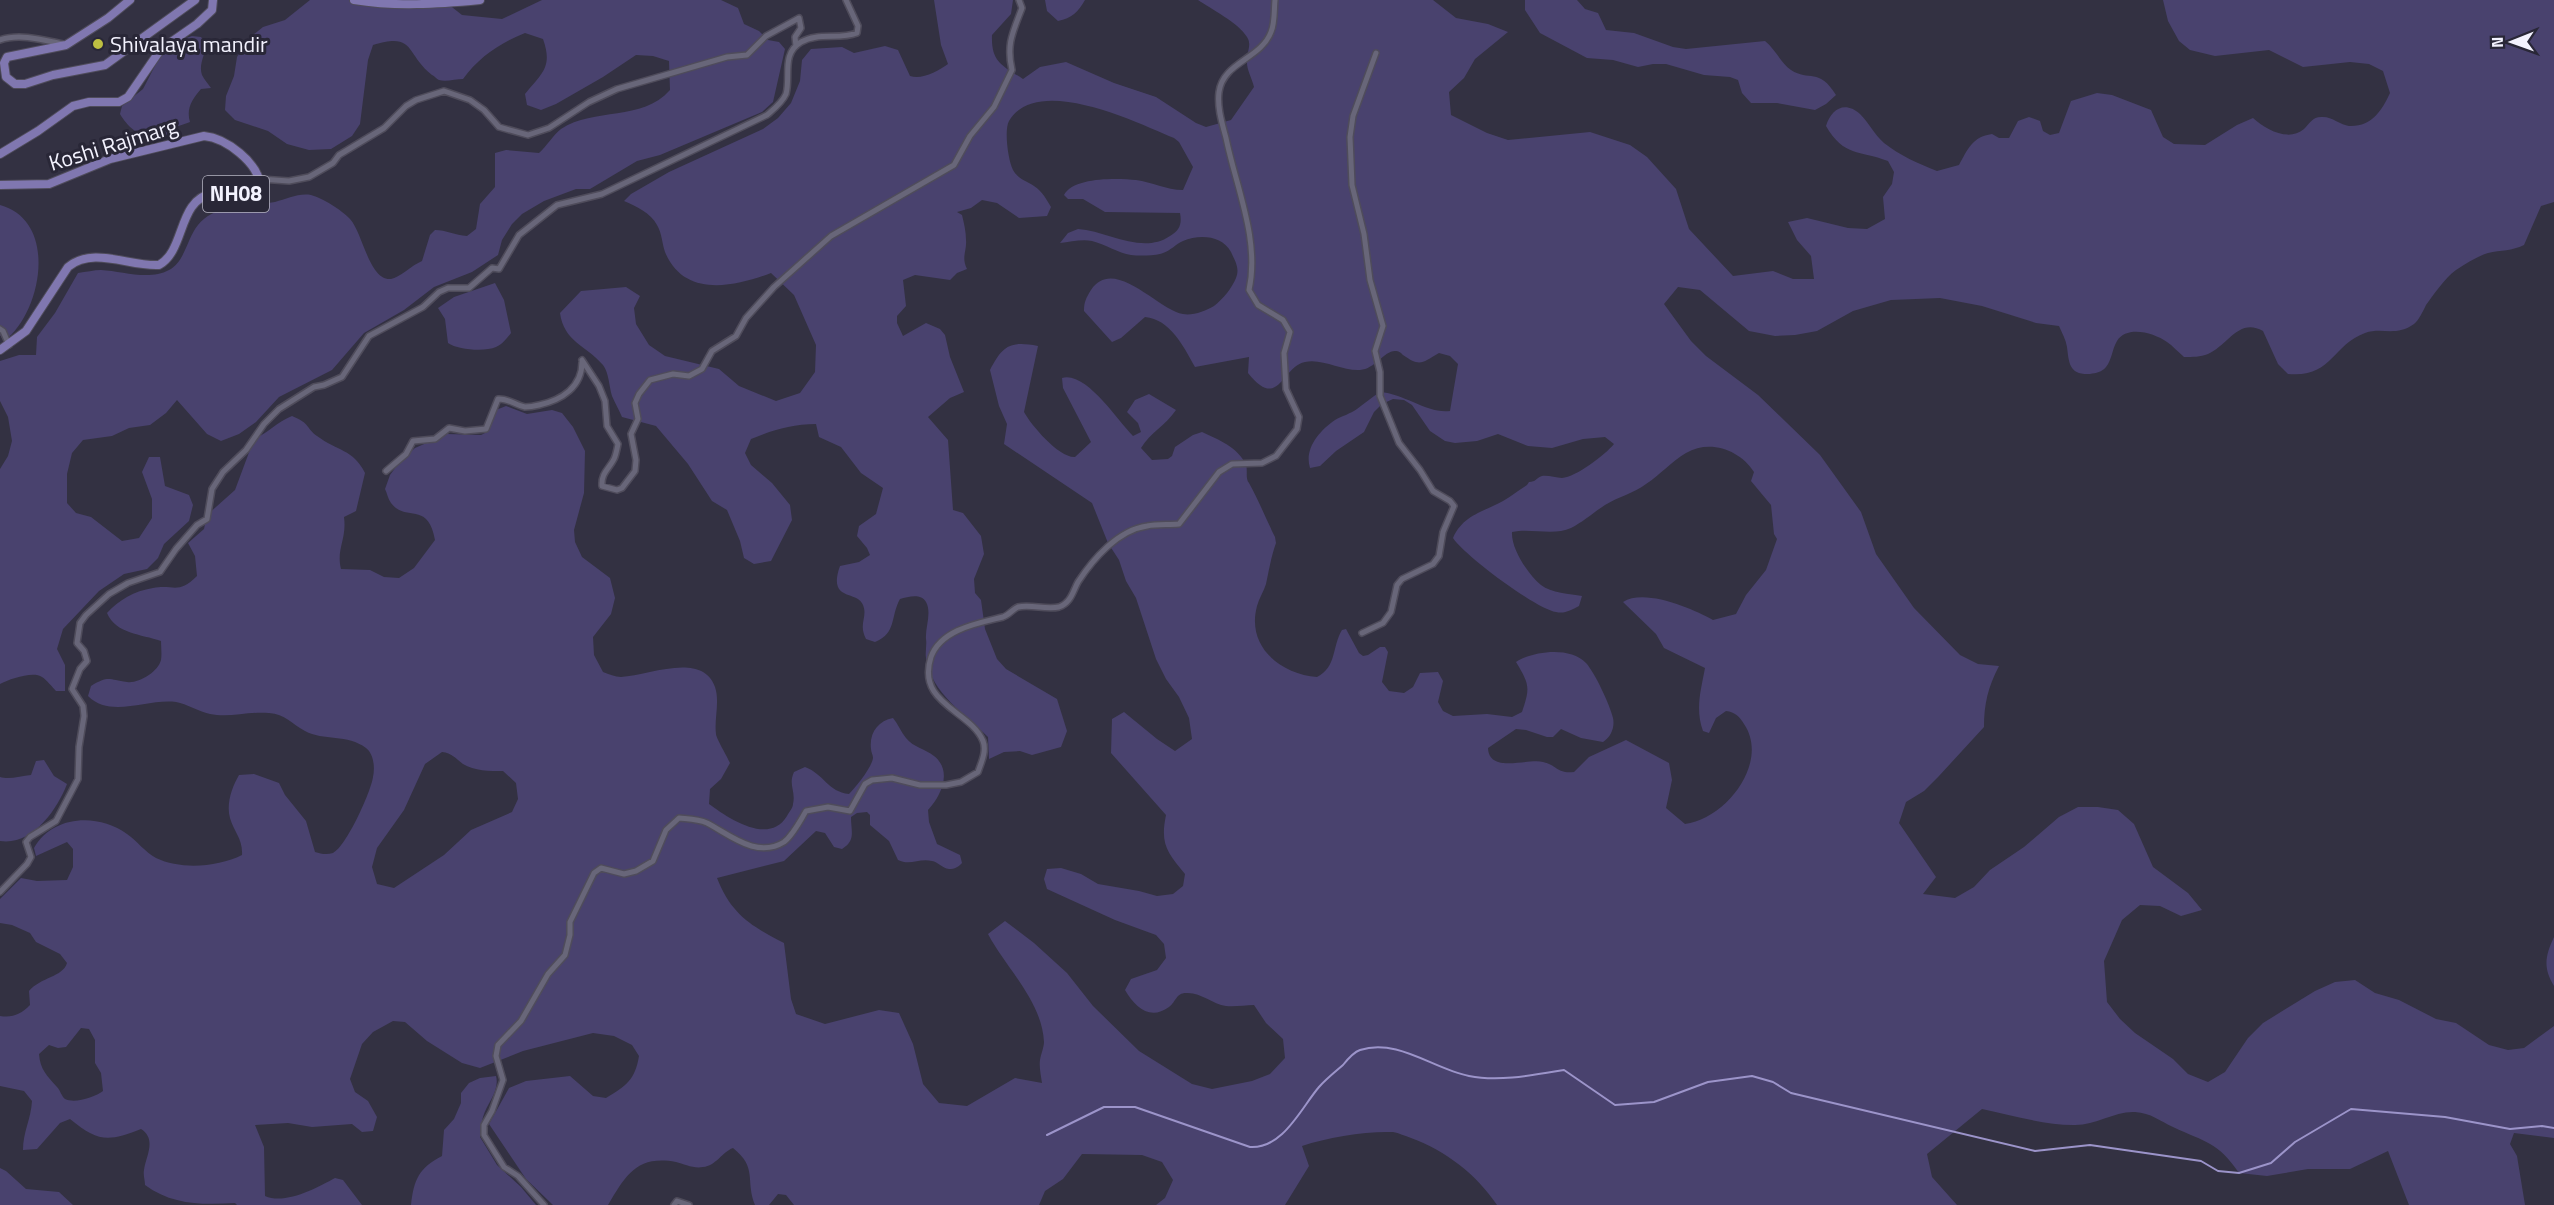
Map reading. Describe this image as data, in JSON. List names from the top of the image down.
{
  "streets": {
    "main road": ["Koshi Rajmarg", "NH08"]
  },
  "crossings": [
    ["Koshi Rajmarg", "NH08"]
  ],
  "places": ["Shivalaya mandir"],
  "north": "left"
}
